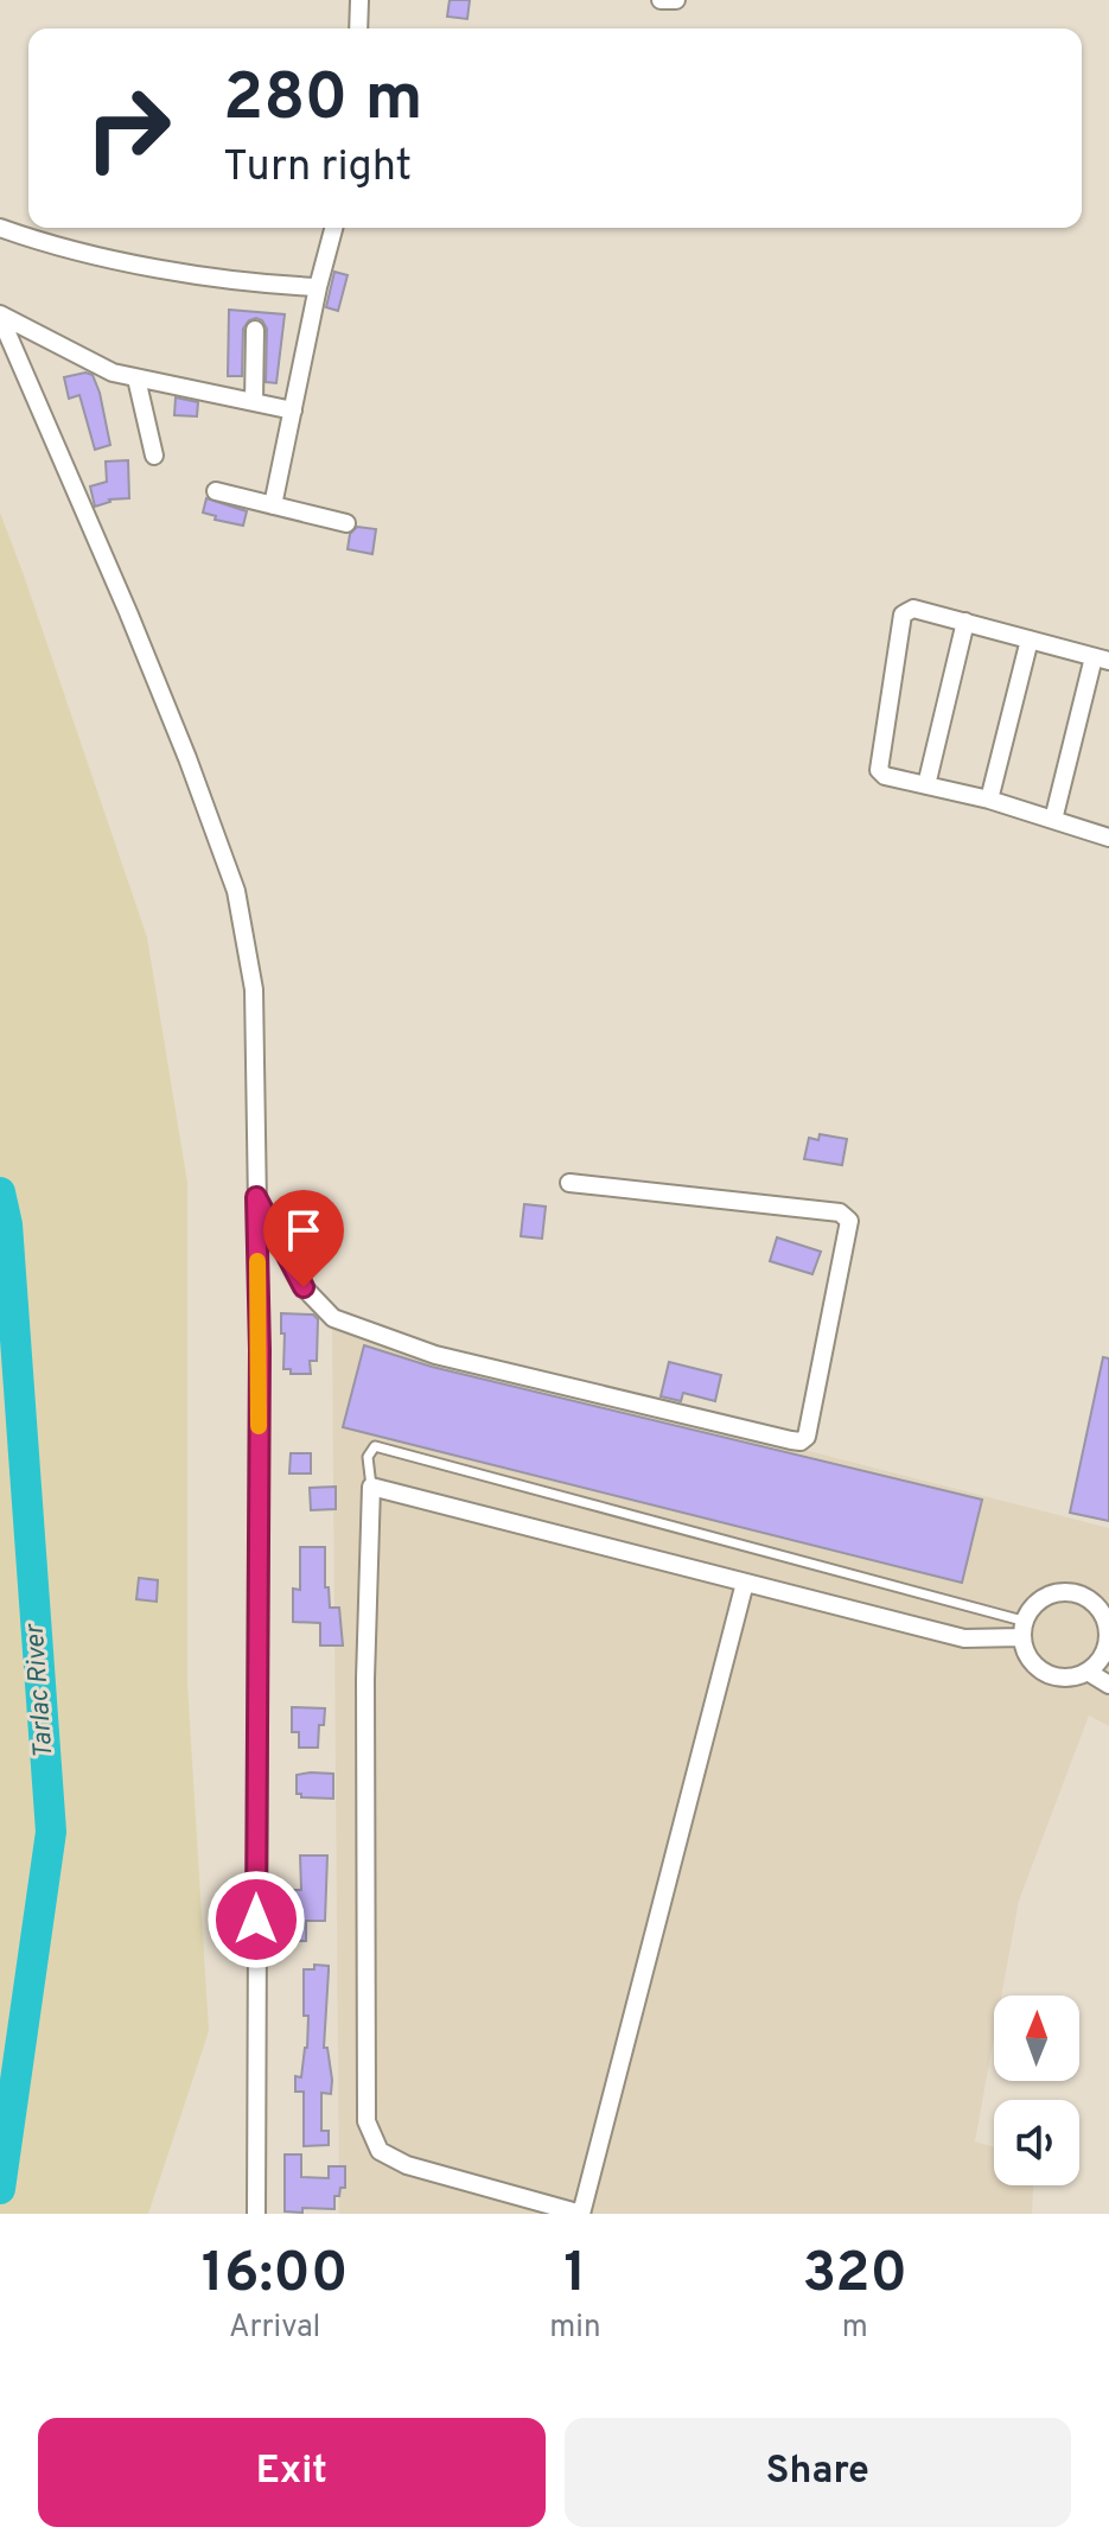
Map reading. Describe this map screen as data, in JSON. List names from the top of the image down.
{
  "water": ["Tarlac River"],
  "north": "top",
  "page": {
    "turn": ["280 m", "Turn right"],
    "eta": [
      "16:00",
      "Arrival",
      "1",
      "min",
      "320",
      "m"
    ],
    "buttons": ["Exit", "Share"]
  }
}
